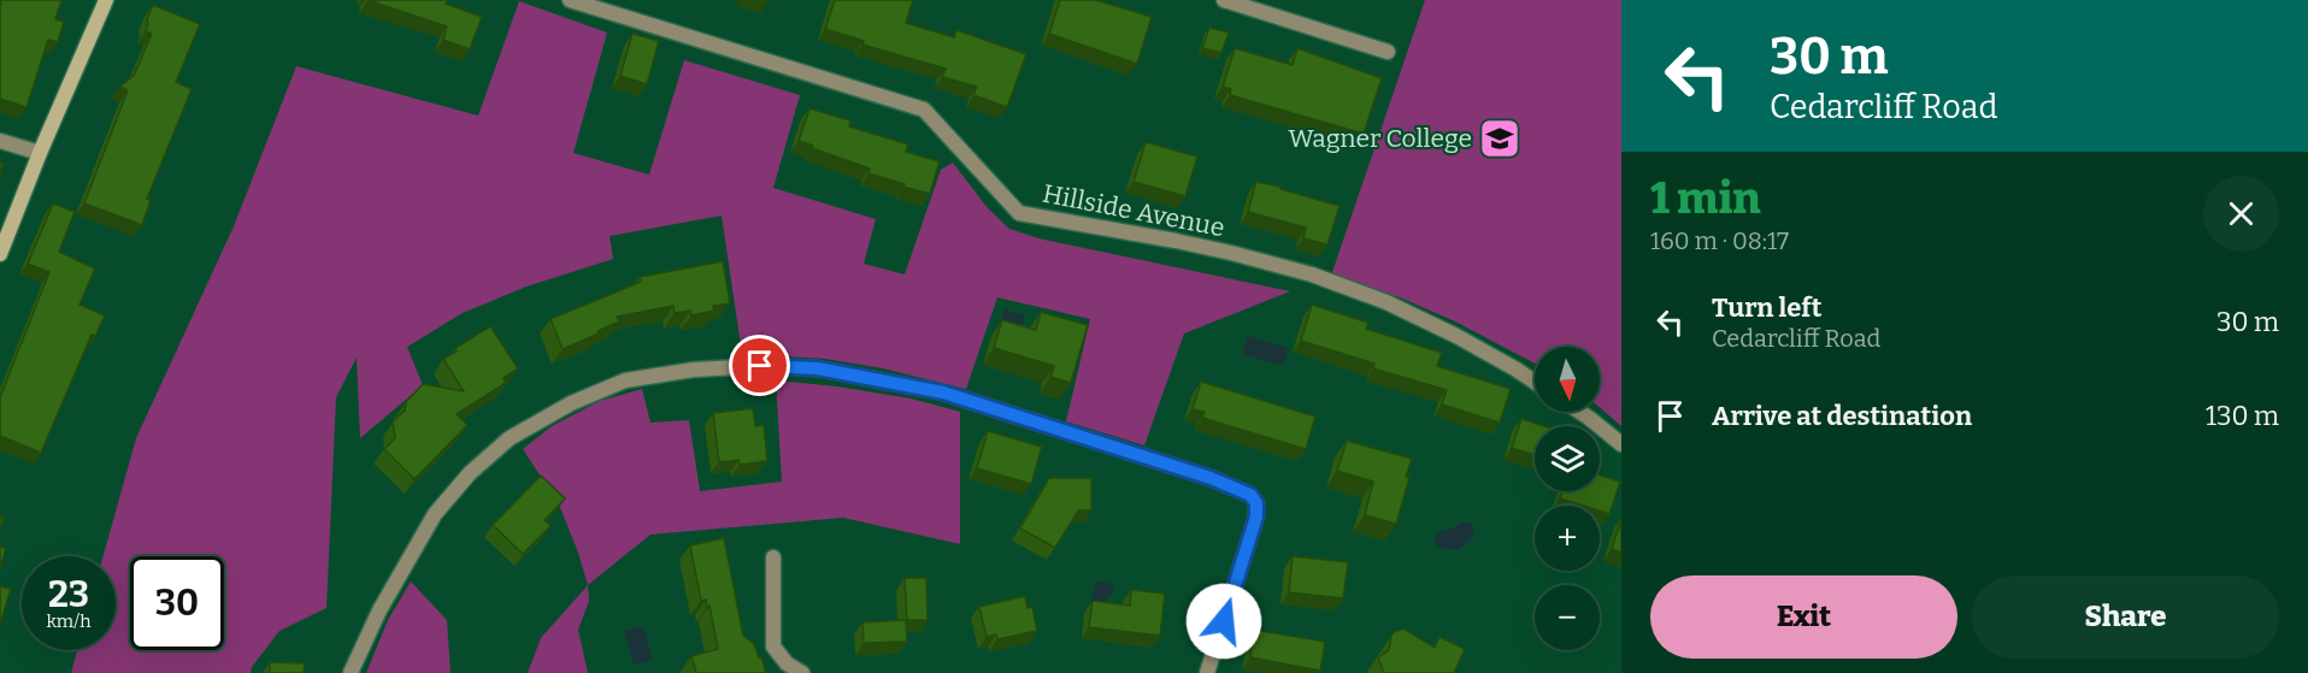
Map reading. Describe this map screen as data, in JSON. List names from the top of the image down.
{
  "streets": {
    "street": ["Hillside Avenue"]
  },
  "places": {
    "school or university": ["Wagner College"]
  },
  "north": "bottom",
  "page": {
    "turn": ["30 m", "Cedarcliff Road"],
    "heading": ["1 min", "160 m · 08:17"],
    "list": [
      {
        "name": "Turn left",
        "note": "Cedarcliff Road",
        "value": "30 m"
      },
      {
        "name": "Arrive at destination",
        "value": "130 m"
      }
    ],
    "map_buttons": ["+", "−"],
    "speed": "23 km/h",
    "limit": "30",
    "buttons": ["Exit", "Share"]
  }
}
